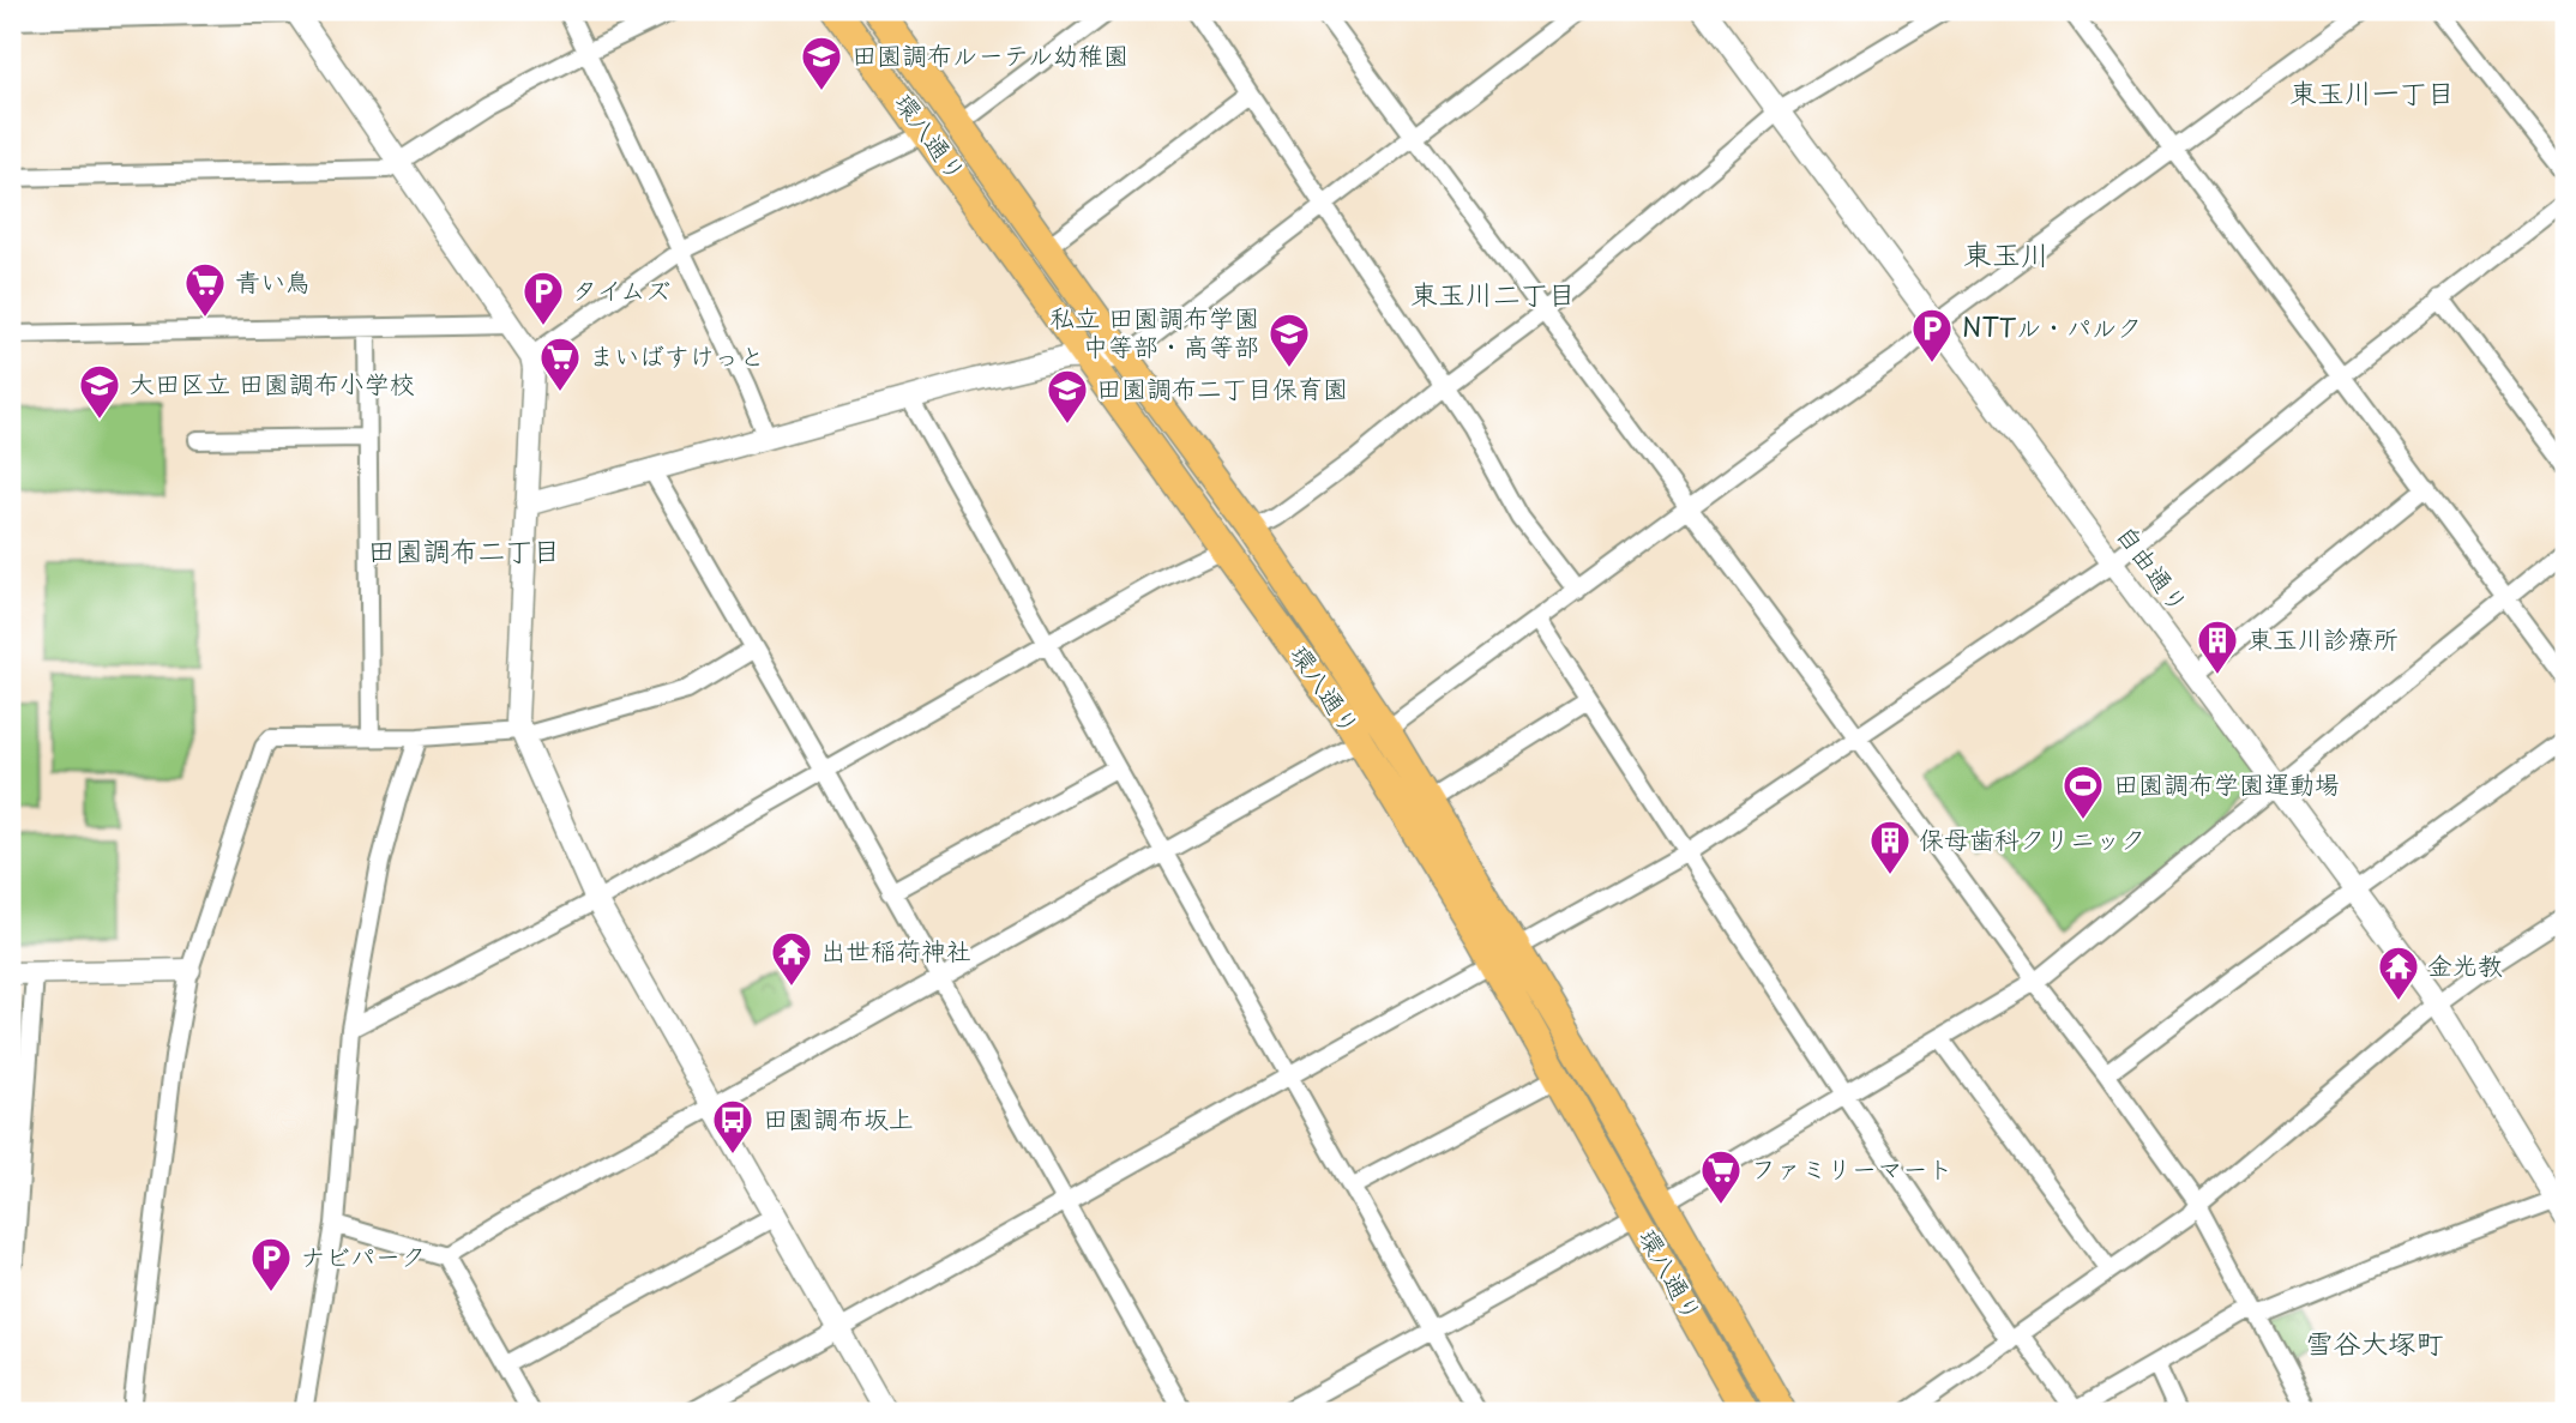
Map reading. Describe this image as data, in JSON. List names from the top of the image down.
{
  "streets": {
    "main road": ["環八通り"],
    "street": ["自由通り"]
  },
  "districts": [
    "東玉川一丁目",
    "東玉川",
    "東玉川二丁目",
    "田園調布二丁目",
    "雪谷大塚町"
  ],
  "places": {
    "school or university": [
      "田園調布ルーテル幼稚園",
      "私立 田園調布学園 中等部・高等部",
      "大田区立 田園調布小学校",
      "田園調布二丁目保育園"
    ],
    "supermarket": ["青い鳥", "まいばすけっと", "ファミリーマート"],
    "parking": ["タイムズ", "NTTル・パルク", "ナビパーク"],
    "building": ["東玉川診療所", "保母歯科クリニック"],
    "sports": ["田園調布学園運動場"],
    "temple": ["出世稲荷神社", "金光教"],
    "bus stop": ["田園調布坂上"]
  }
}
